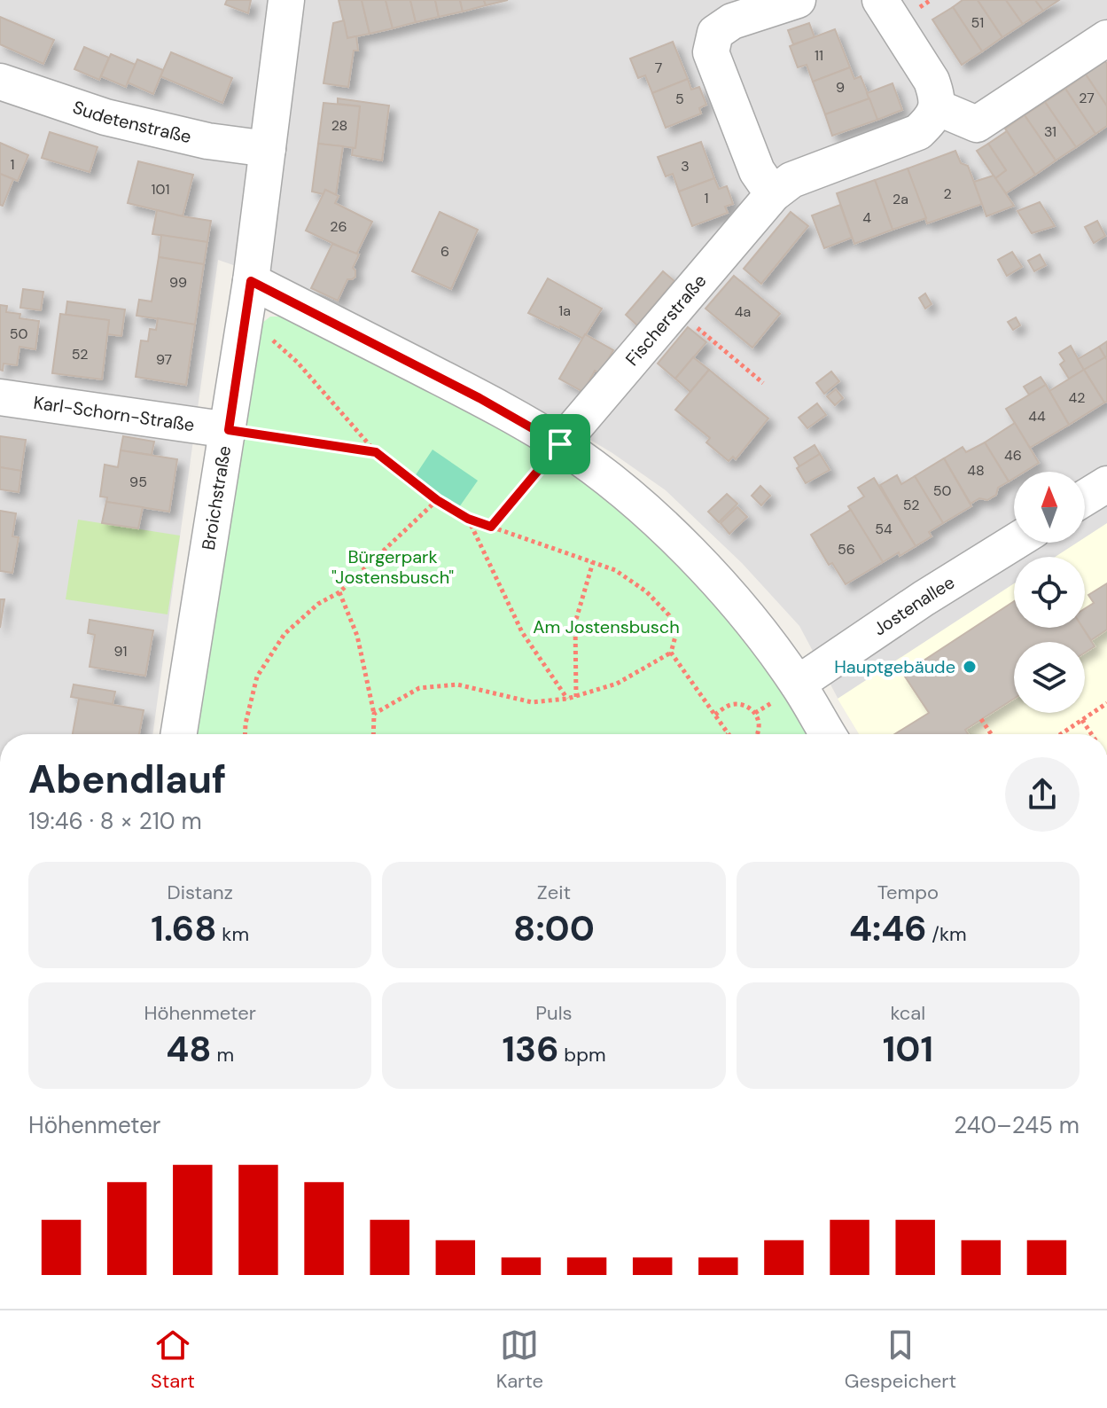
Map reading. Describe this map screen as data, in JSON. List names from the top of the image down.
{
  "streets": {
    "street": [
      "Sudetenstraße",
      "Fischerstraße",
      "Karl-Schorn-Straße",
      "Broichstraße",
      "Jostenallee"
    ]
  },
  "crossings": [
    ["Sudetenstraße", "Broichstraße"],
    ["Karl-Schorn-Straße", "Broichstraße"]
  ],
  "parks": ["Bürgerpark \"Jostensbusch\"", "Am Jostensbusch"],
  "places": ["Hauptgebäude"],
  "house_numbers": [
    "51",
    "11",
    "7",
    "9",
    "27",
    "5",
    "28",
    "31",
    "1",
    "3",
    "101",
    "2",
    "1",
    "2a",
    "4",
    "26",
    "6",
    "99",
    "1a",
    "4a",
    "50",
    "52",
    "97",
    "42",
    "44",
    "46",
    "48",
    "95",
    "50",
    "52",
    "54",
    "56",
    "91"
  ],
  "north": "top",
  "page": {
    "heading": ["Abendlauf", "19:46 · 8 × 210 m"],
    "stats": [
      ["Distanz", "1.68 km"],
      ["Zeit", "8:00"],
      ["Tempo", "4:46 /km"],
      ["Höhenmeter", "48 m"],
      ["Puls", "136 bpm"],
      ["kcal", "101"]
    ],
    "chart": ["Höhenmeter", "240–245 m"],
    "tabs": ["Start", "Karte", "Gespeichert"]
  }
}
